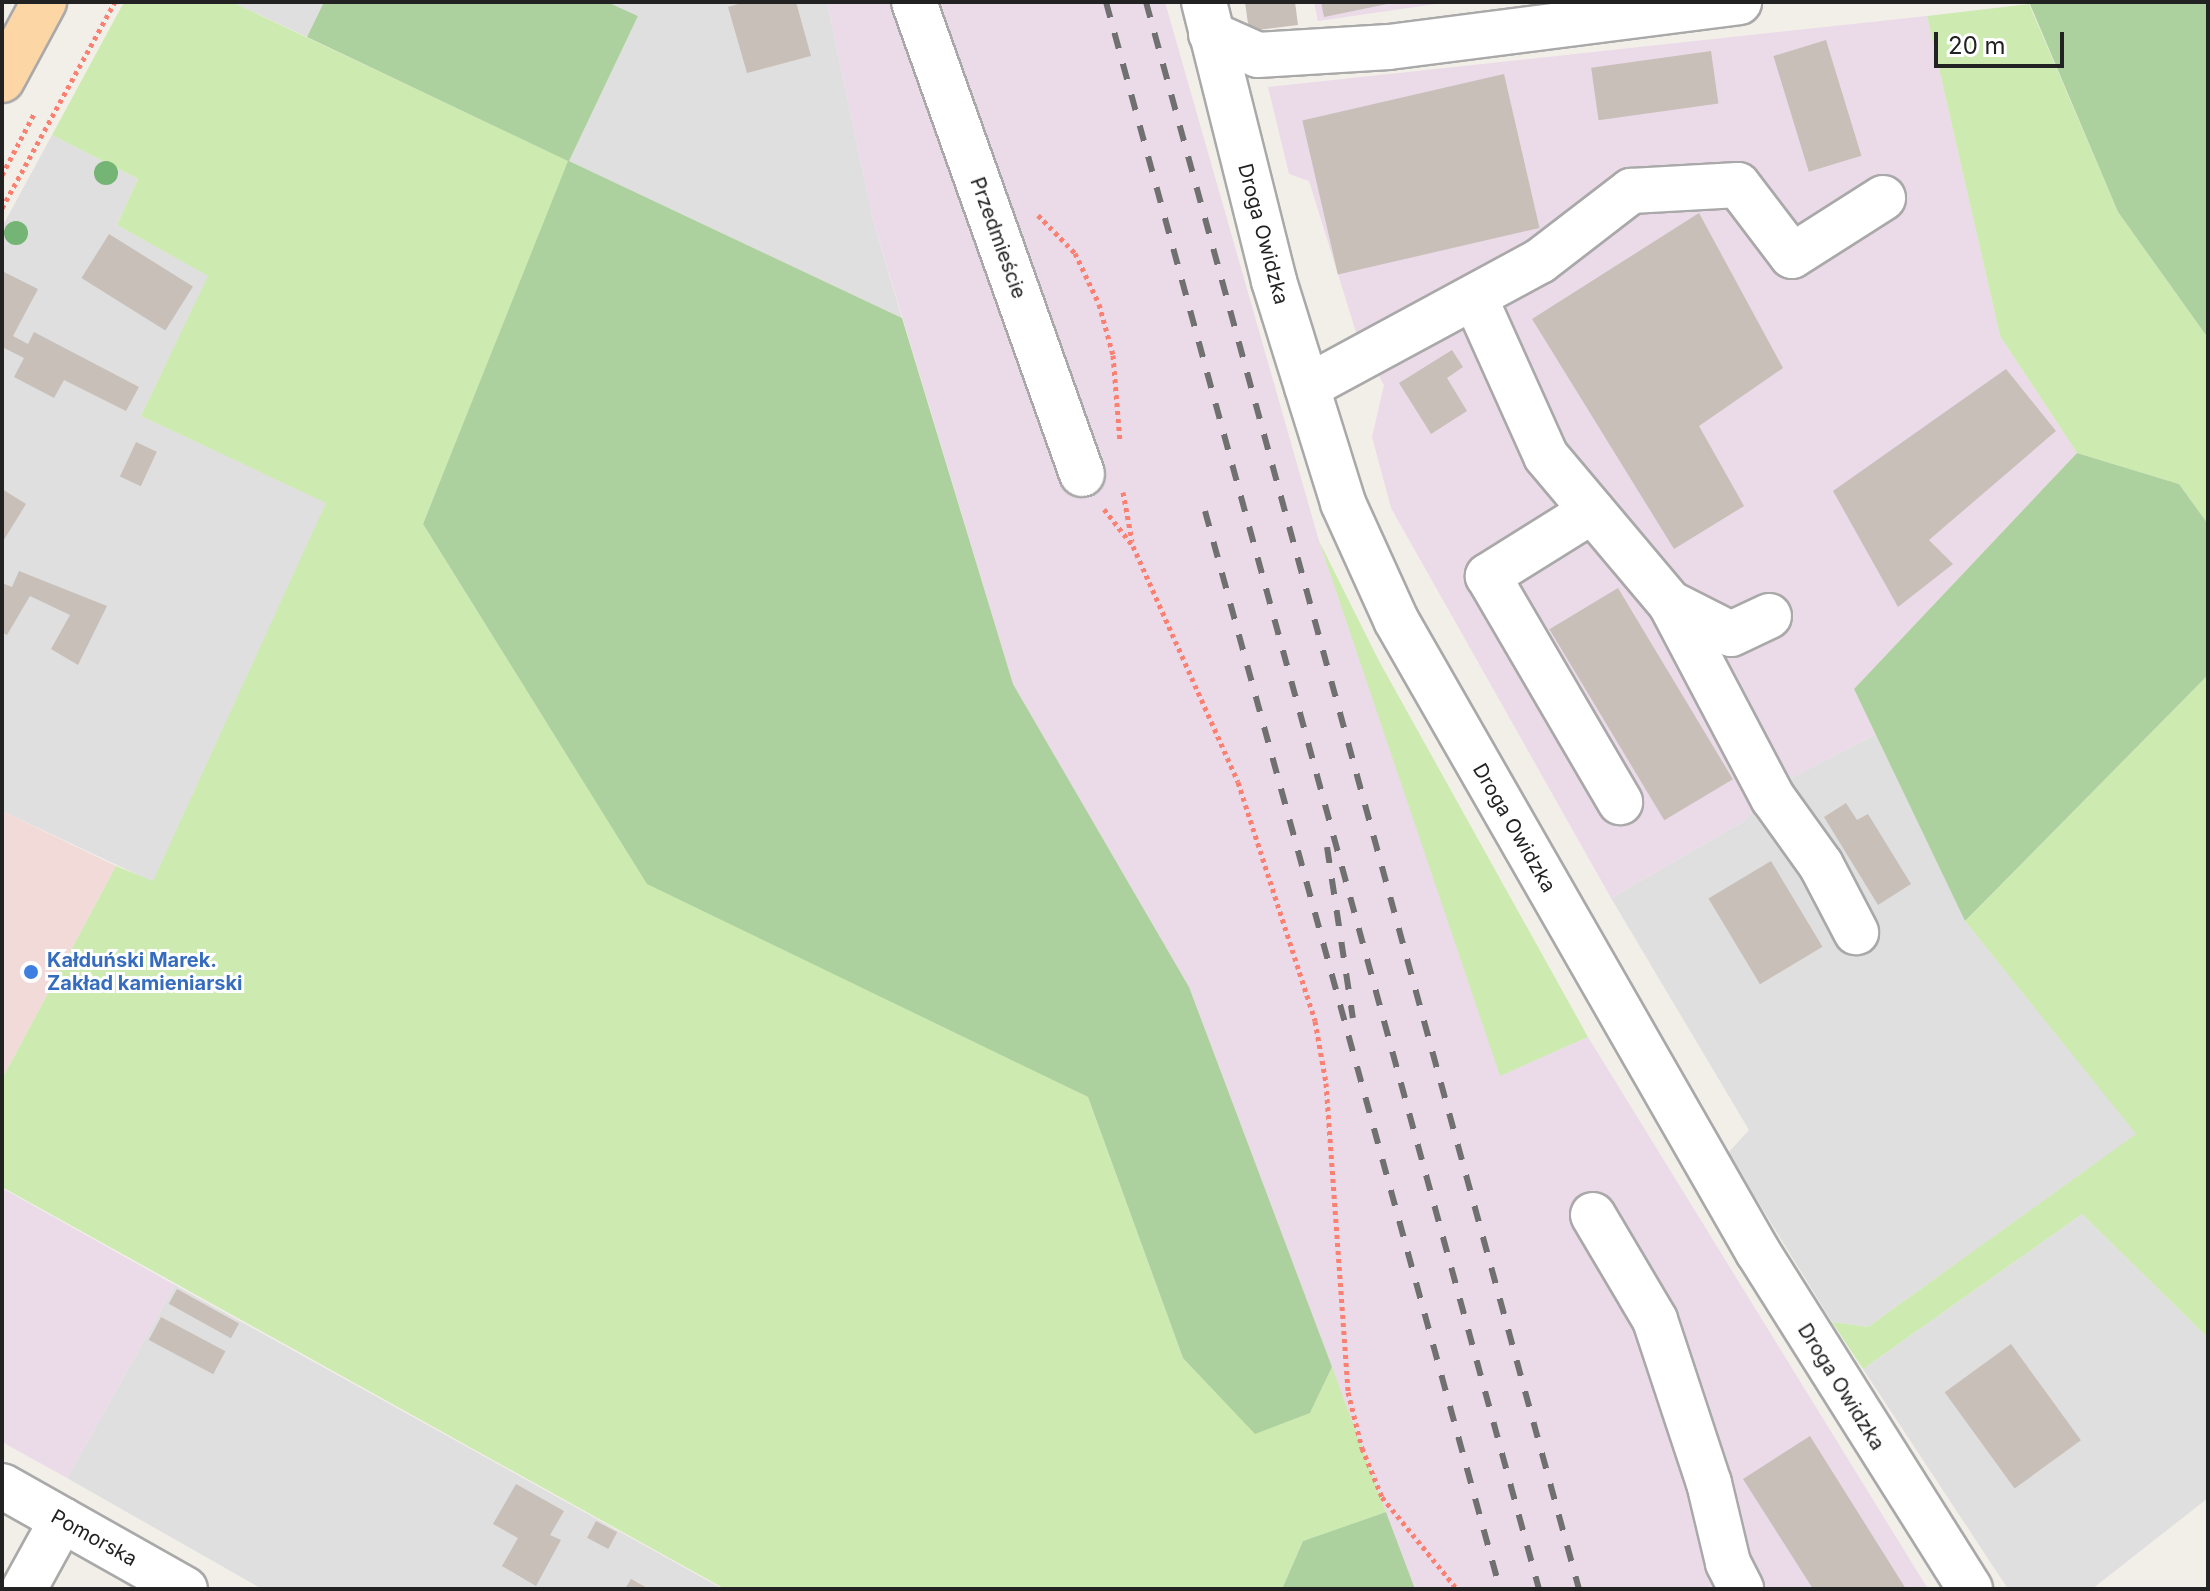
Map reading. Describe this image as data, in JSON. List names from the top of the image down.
{
  "streets": {
    "street": ["Droga Owidzka", "Przedmieście", "Pomorska"]
  },
  "places": ["Kałduński Marek. Zakład kamieniarski"],
  "scale_bar": "20 m"
}
